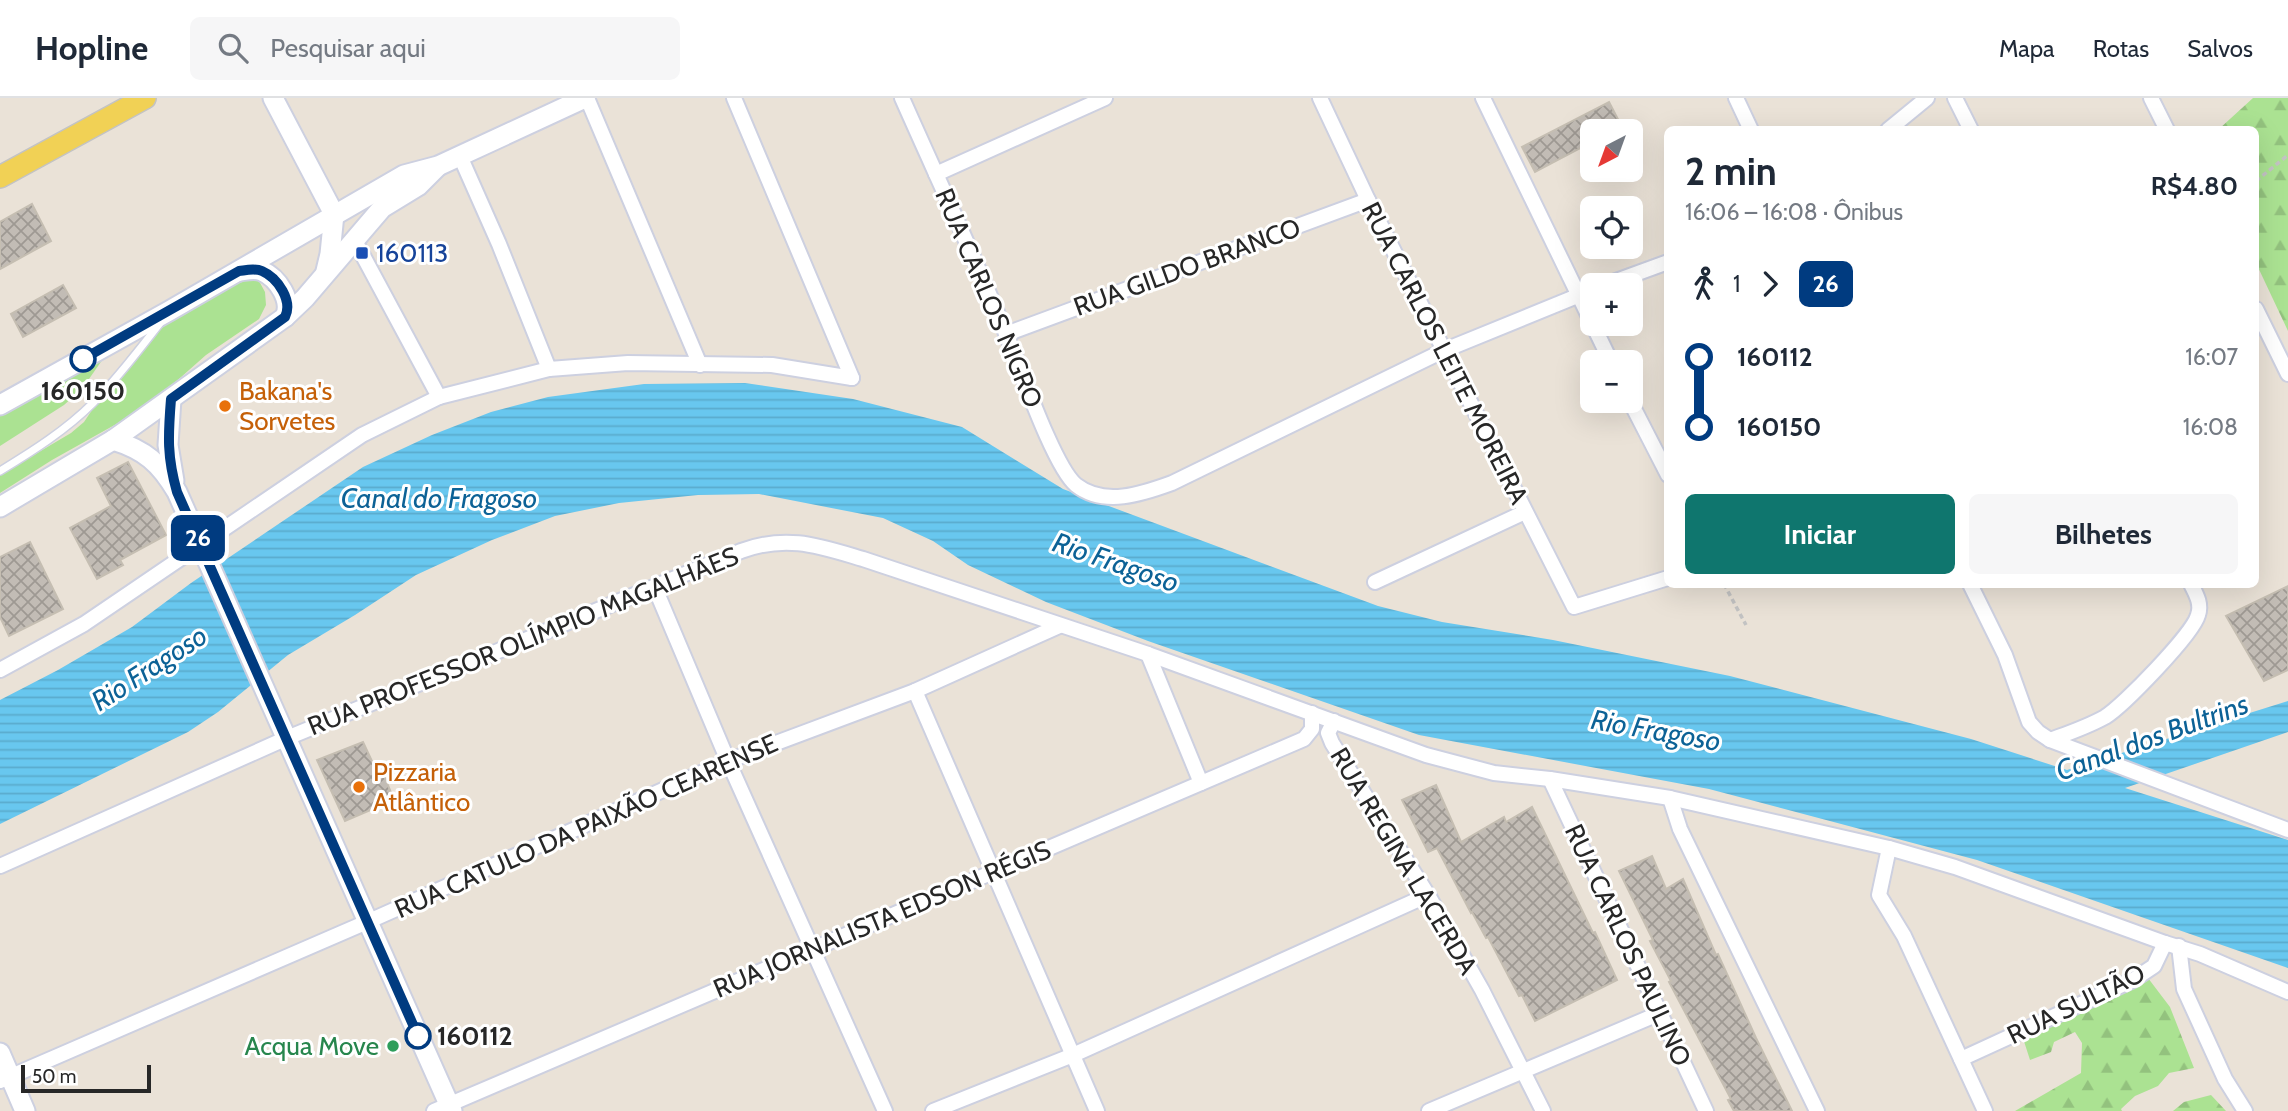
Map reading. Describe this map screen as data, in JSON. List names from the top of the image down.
{
  "streets": {
    "street": [
      "RUA GILDO BRANCO",
      "RUA CARLOS NIGRO",
      "RUA CARLOS LEITE MOREIRA",
      "RUA PROFESSOR OLÍMPIO MAGALHÃES",
      "RUA CATULO DA PAIXÃO CEARENSE",
      "RUA REGINA LACERDA",
      "RUA JORNALISTA EDSON RÉGIS",
      "RUA CARLOS PAULINO",
      "RUA SULTÃO"
    ]
  },
  "crossings": [
    ["RUA GILDO BRANCO", "RUA CARLOS NIGRO"],
    ["RUA GILDO BRANCO", "RUA CARLOS LEITE MOREIRA"],
    ["RUA CARLOS NIGRO", "RUA CARLOS LEITE MOREIRA"],
    ["RUA PROFESSOR OLÍMPIO MAGALHÃES", "RUA CATULO DA PAIXÃO CEARENSE"],
    ["RUA PROFESSOR OLÍMPIO MAGALHÃES", "RUA REGINA LACERDA"],
    ["RUA CATULO DA PAIXÃO CEARENSE", "RUA REGINA LACERDA"],
    ["RUA REGINA LACERDA", "RUA JORNALISTA EDSON RÉGIS"]
  ],
  "water": ["Canal do Fragoso", "Rio Fragoso", "Canal dos Bultrins"],
  "places": {
    "transit": ["160113"],
    "other": [
      "160150",
      "Bakana's Sorvetes",
      "Pizzaria Atlântico",
      "160112",
      "Acqua Move"
    ]
  },
  "lines": ["bus line 26"],
  "scale_bar": "50 m",
  "north": "bottom left",
  "page": {
    "header": "Hopline",
    "search": "Pesquisar aqui",
    "nav": ["Mapa", "Rotas", "Salvos"],
    "on_map": "26",
    "map_buttons": ["+", "−"],
    "heading": ["2 min", "16:06 – 16:08 · Ônibus", "R$4.80"],
    "legs": ["1", "26"],
    "list": [
      {
        "name": "160112",
        "value": "16:07"
      },
      {
        "name": "160150",
        "value": "16:08"
      }
    ],
    "buttons": ["Iniciar", "Bilhetes"],
    "scale": "50 m"
  }
}
